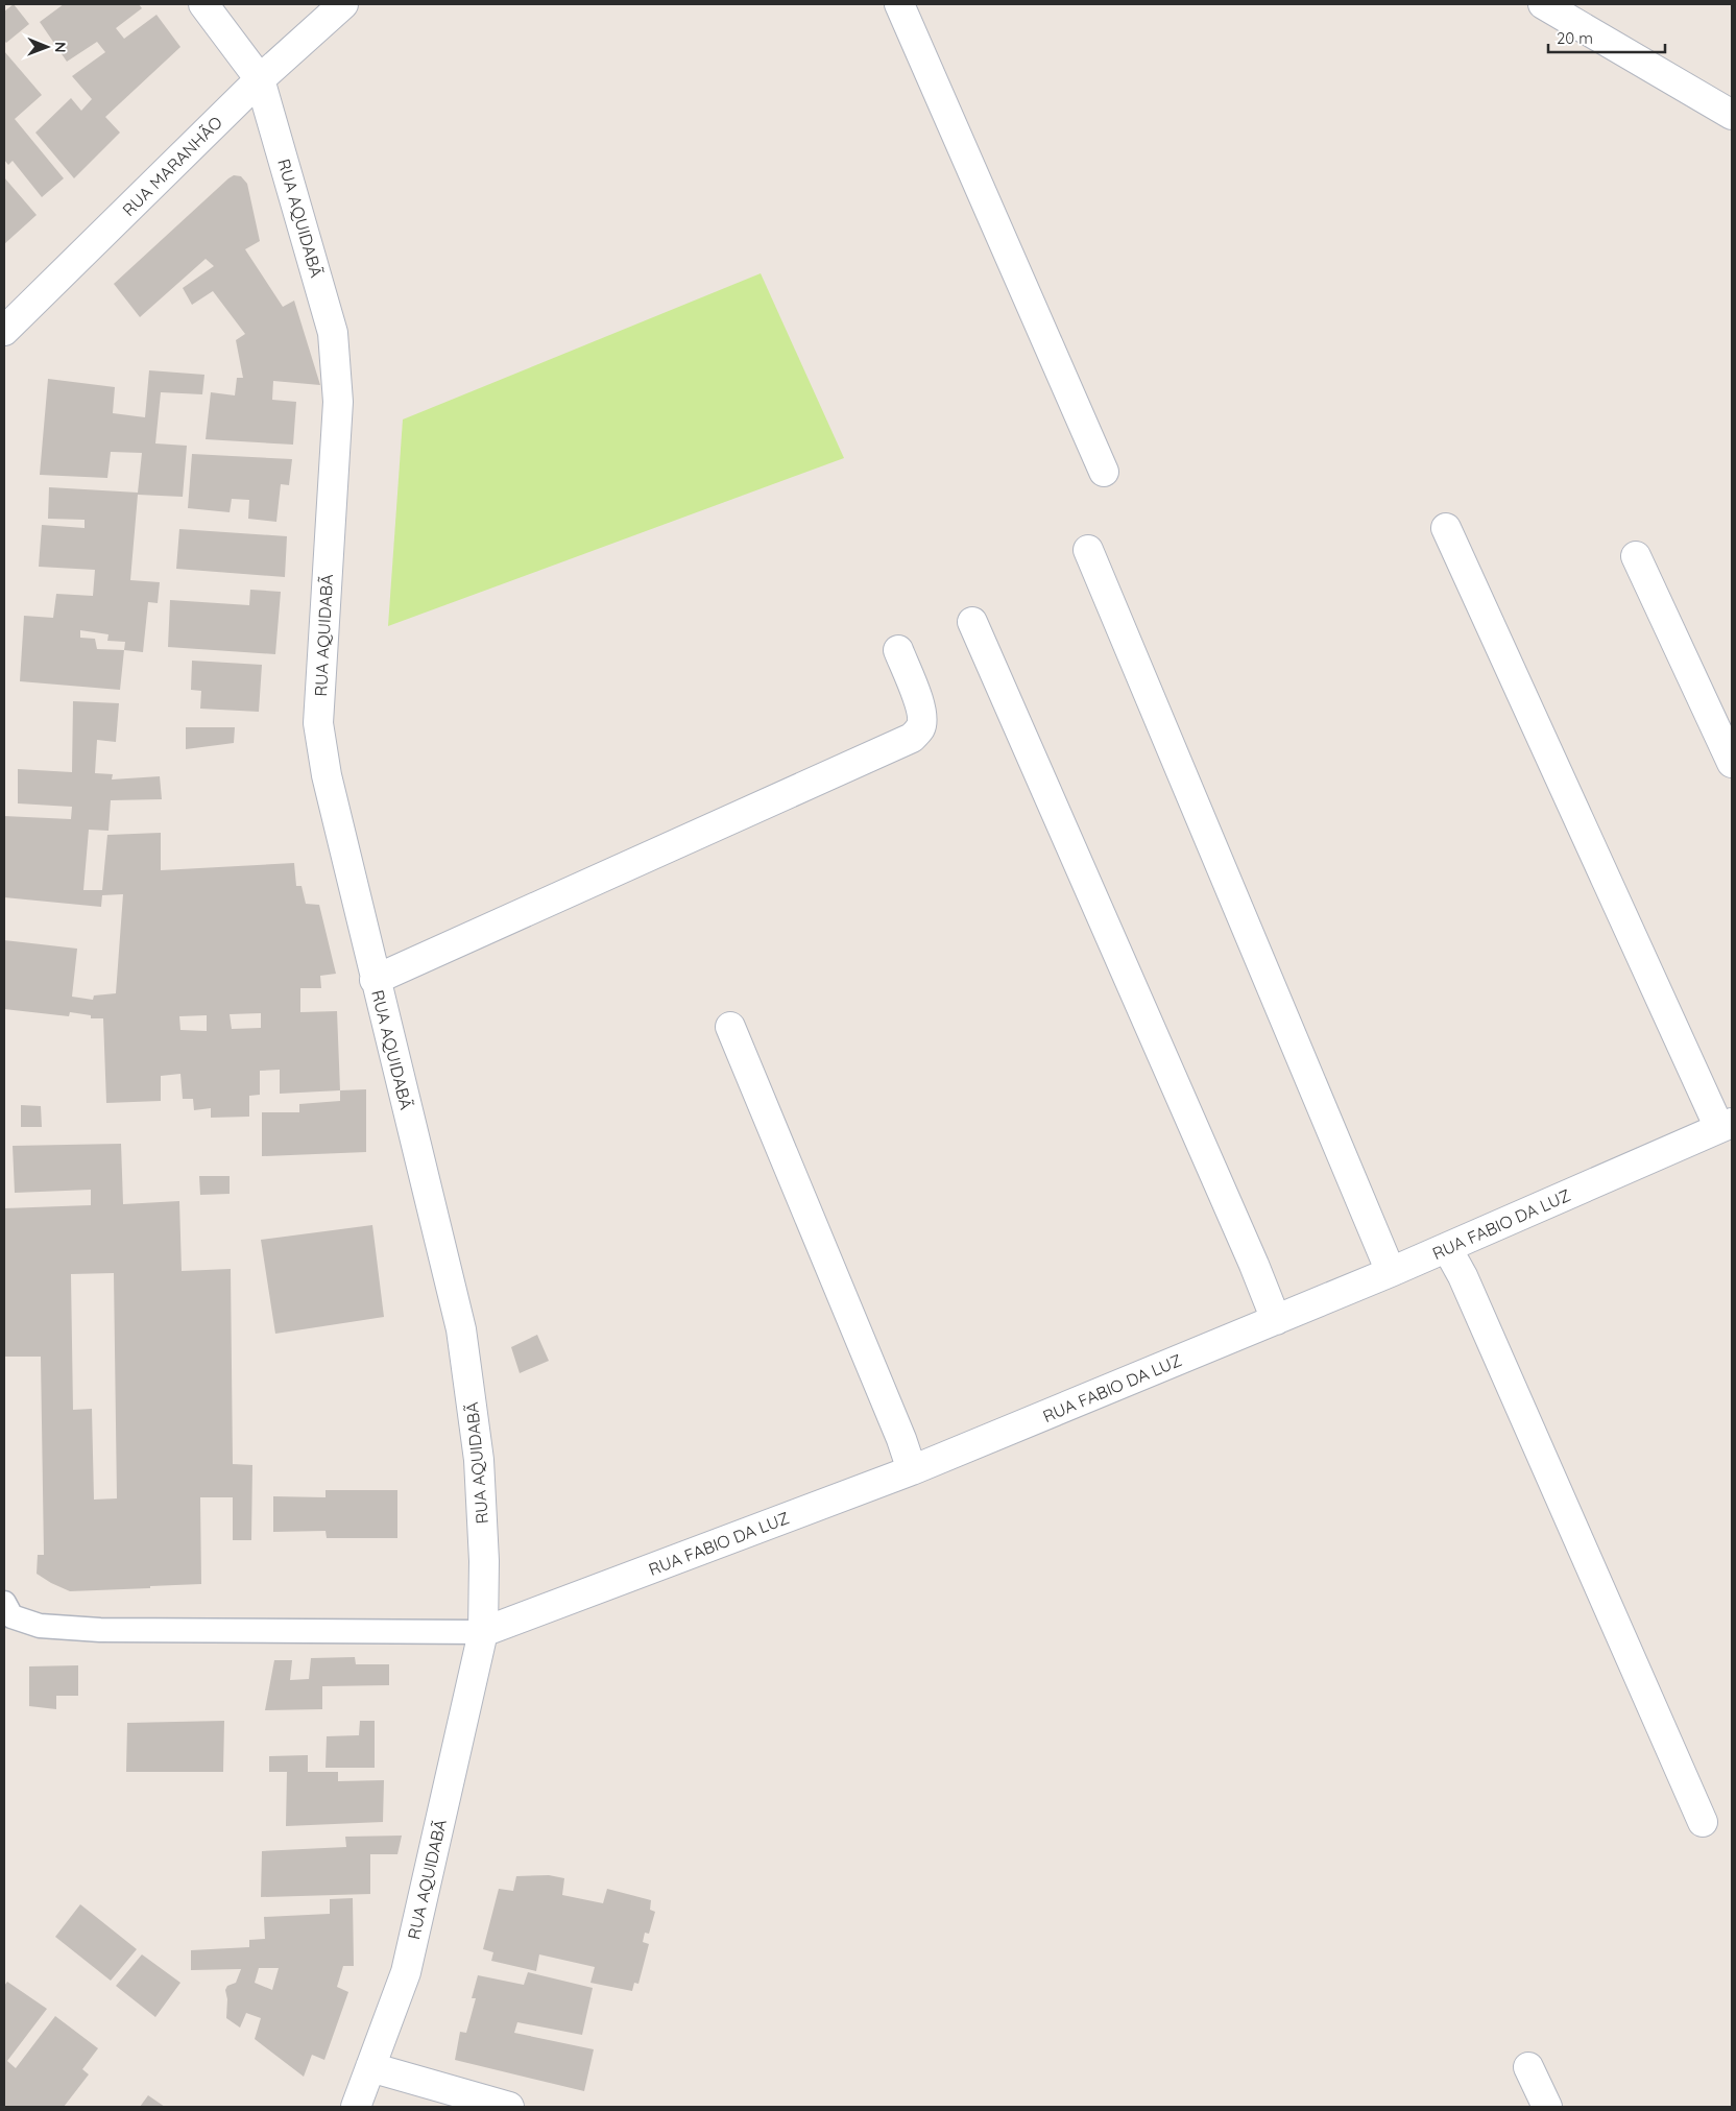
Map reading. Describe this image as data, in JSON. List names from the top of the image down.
{
  "streets": {
    "street": ["RUA MARANHÃO", "RUA AQUIDABÃ", "RUA FABIO DA LUZ"]
  },
  "crossings": [
    ["RUA MARANHÃO", "RUA AQUIDABÃ"],
    ["RUA AQUIDABÃ", "RUA FABIO DA LUZ"]
  ],
  "scale_bar": "20 m",
  "north": "right"
}
